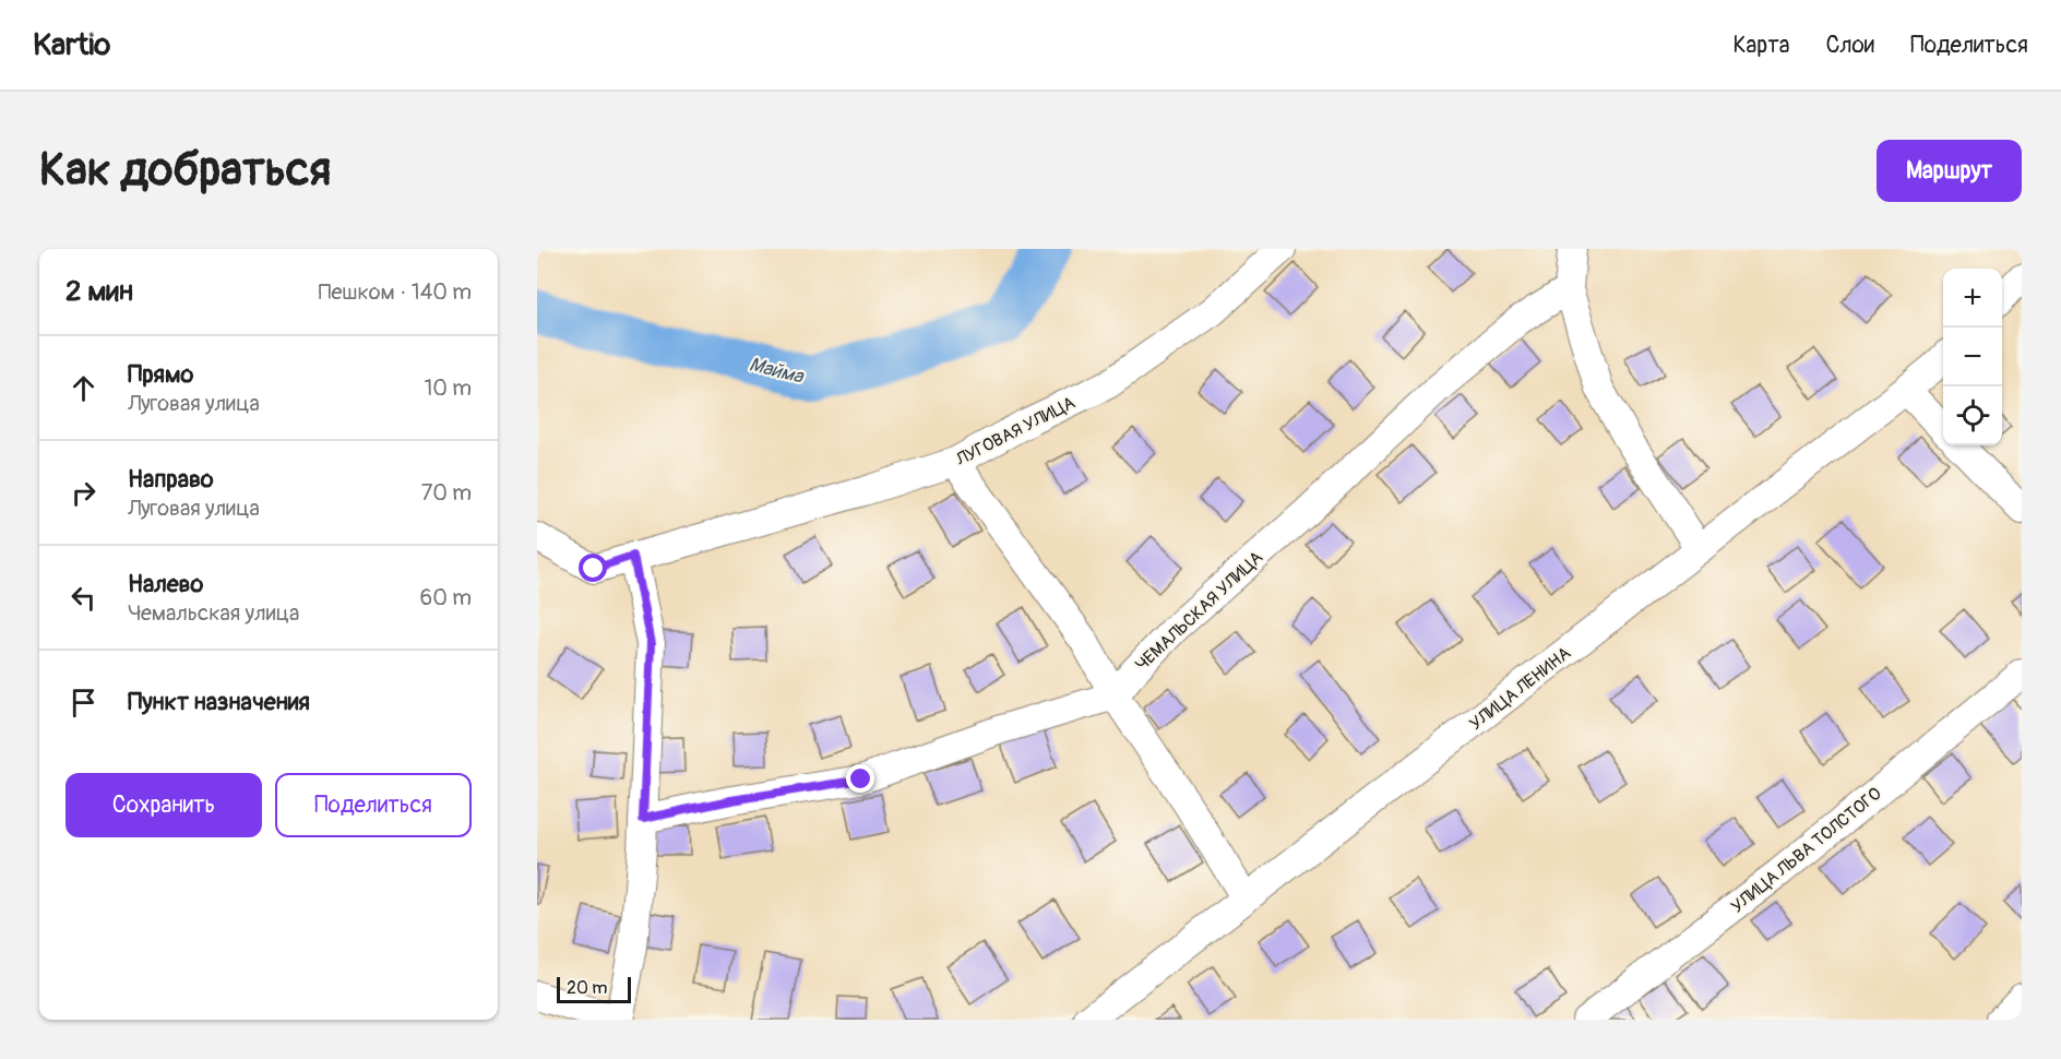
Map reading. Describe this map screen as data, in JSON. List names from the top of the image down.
{
  "streets": {
    "street": [
      "ЛУГОВАЯ УЛИЦА",
      "ЧЕМАЛЬСКАЯ УЛИЦА",
      "УЛИЦА ЛЕНИНА",
      "УЛИЦА ЛЬВА ТОЛСТОГО"
    ]
  },
  "water": ["Майма"],
  "scale_bar": "20 m",
  "page": {
    "header": "Kartio",
    "nav": ["Карта", "Слои", "Поделиться"],
    "buttons": [
      "Маршрут",
      ["Сохранить", "Поделиться"]
    ],
    "title": "Как добраться",
    "heading": ["2 мин", "Пешком · 140 m"],
    "map_buttons": ["+", "−"],
    "list": [
      ["Прямо", "Луговая улица", "10 m"],
      ["Направо", "Луговая улица", "70 m"],
      ["Налево", "Чемальская улица", "60 m"],
      "Пункт назначения"
    ],
    "scale": "20 m"
  }
}
